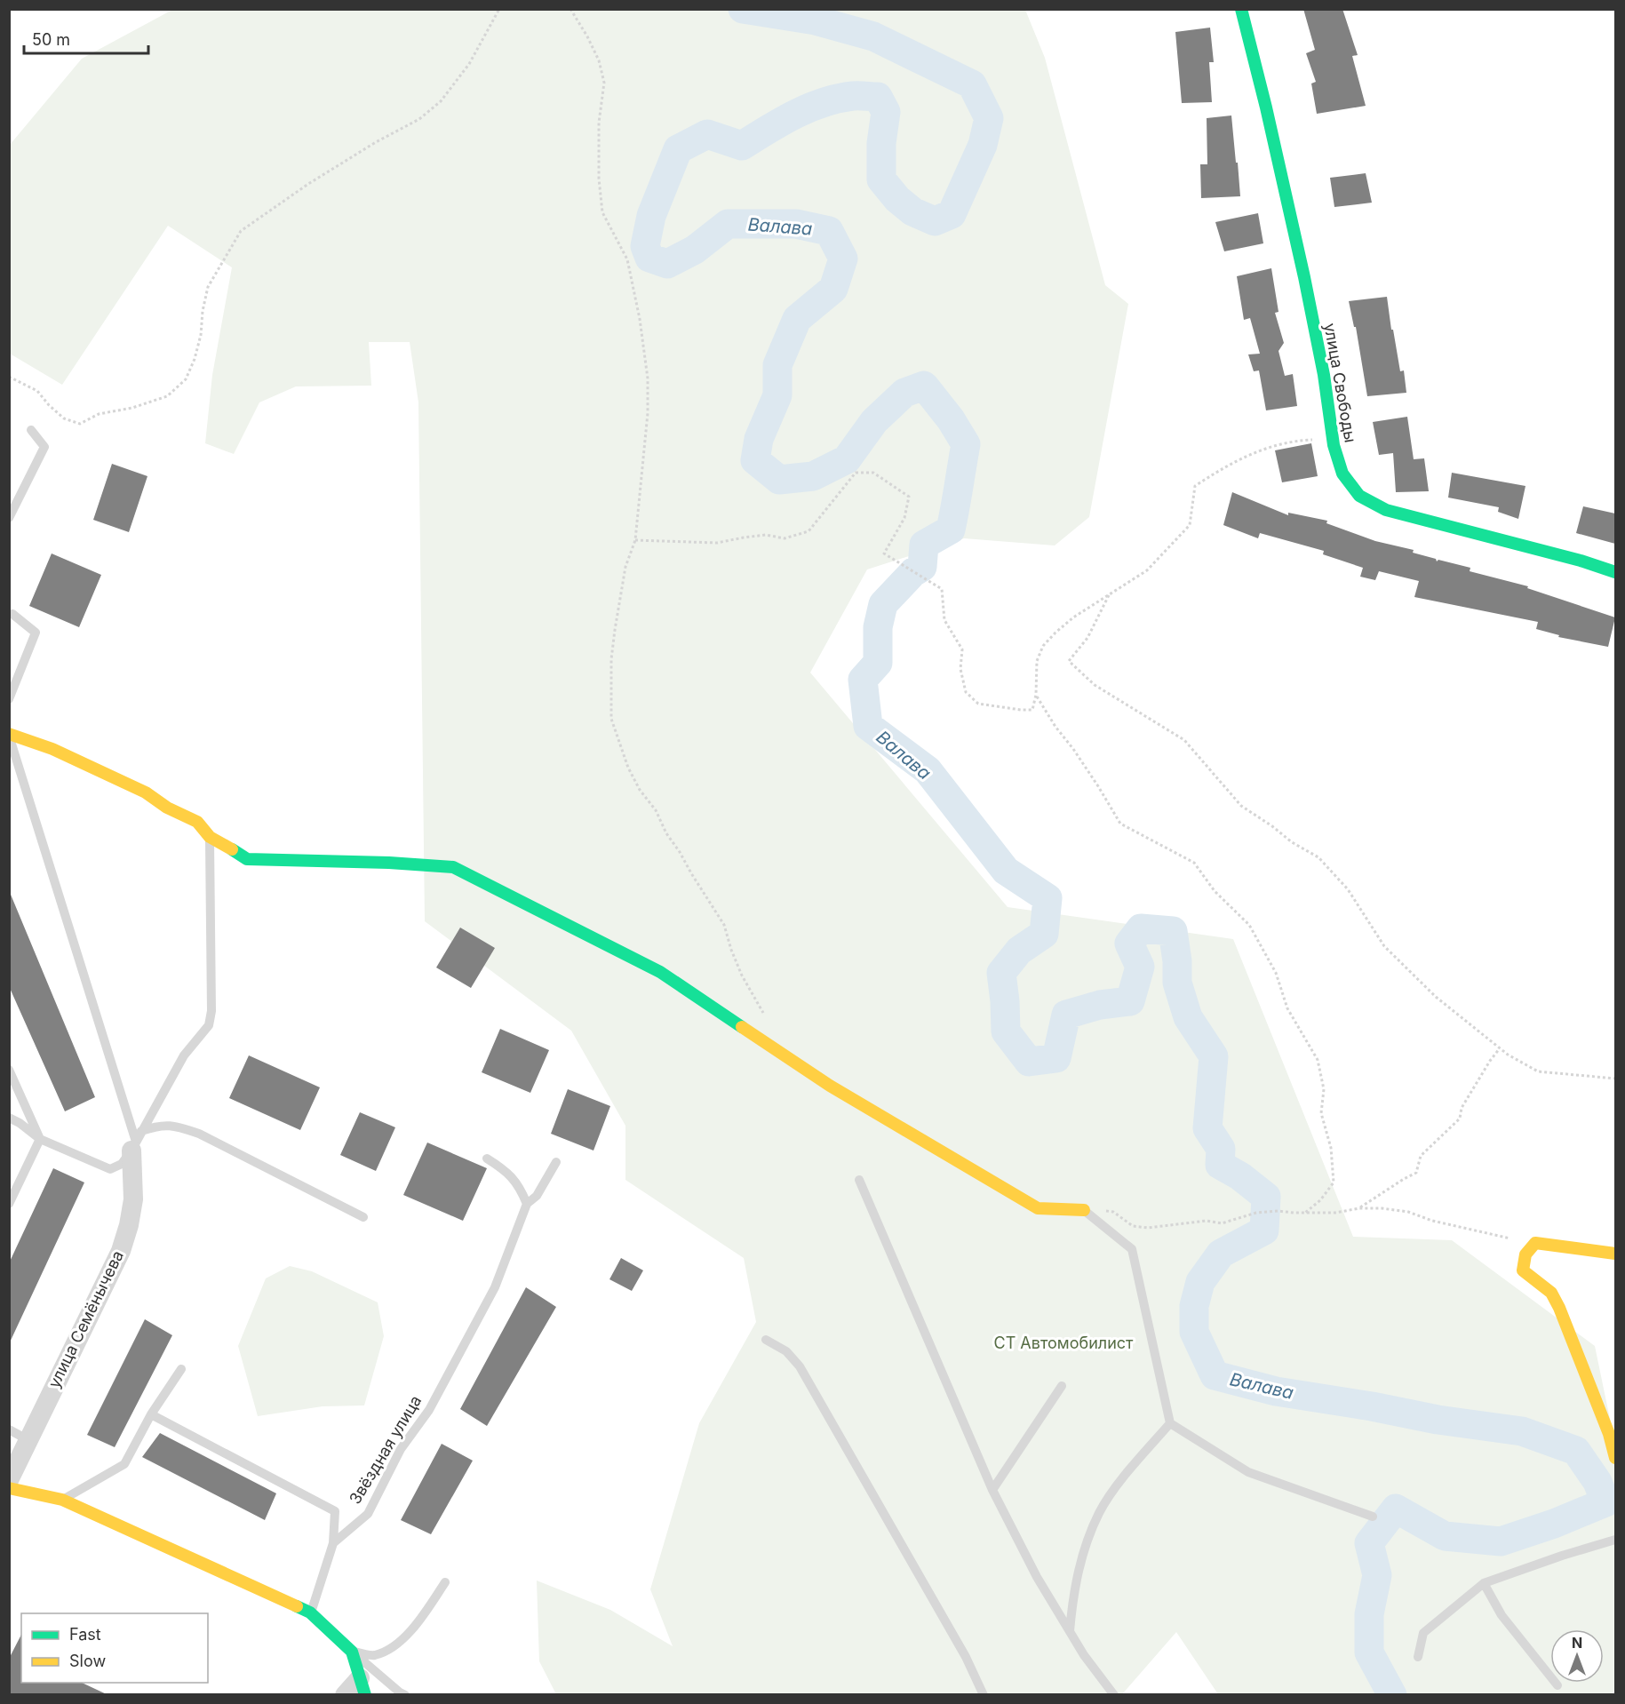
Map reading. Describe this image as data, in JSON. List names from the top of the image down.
{
  "streets": {
    "street": ["улица Свободы", "улица Семёнычева"],
    "lane": ["Звёздная улица"]
  },
  "water": ["Валава"],
  "parks": ["СТ Автомобилист"],
  "legend": ["Fast", "Slow"],
  "scale_bar": "50 m",
  "north": "top"
}
